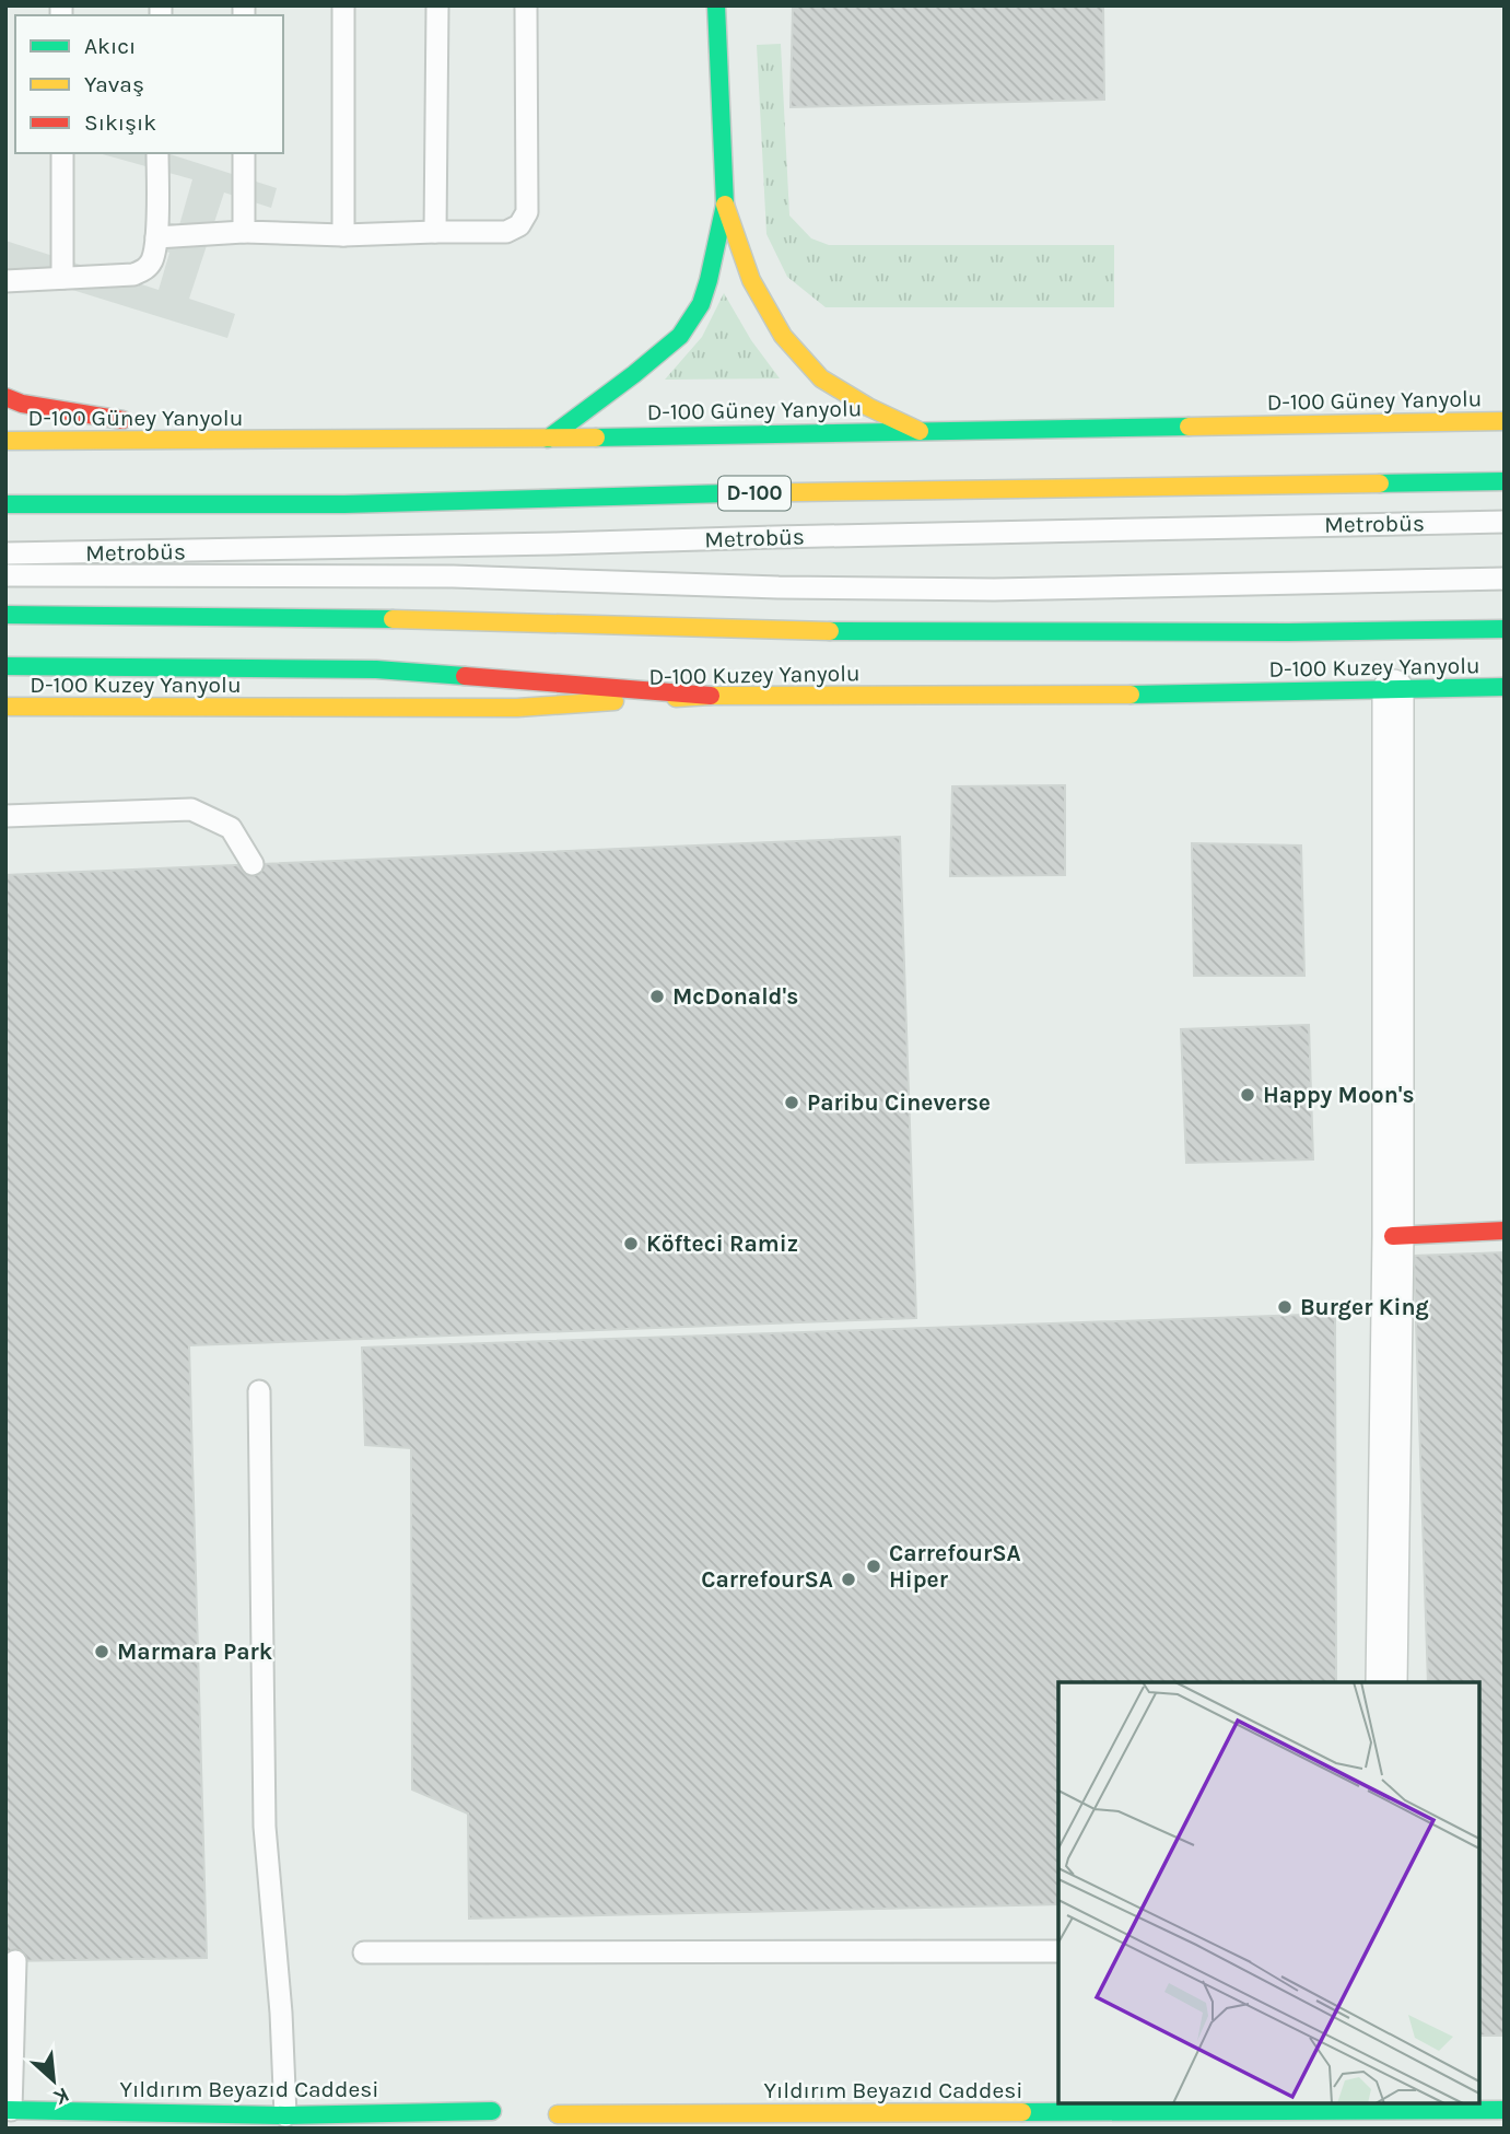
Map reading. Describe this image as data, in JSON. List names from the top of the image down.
{
  "streets": {
    "main road": [
      "D-100 Güney Yanyolu",
      "D-100",
      "D-100 Kuzey Yanyolu",
      "Yıldırım Beyazıd Caddesi"
    ],
    "lane": ["Metrobüs"]
  },
  "places": [
    "McDonald's",
    "Happy Moon's",
    "Paribu Cineverse",
    "Köfteci Ramiz",
    "Burger King",
    "CarrefourSA Hiper",
    "CarrefourSA",
    "Marmara Park"
  ],
  "legend": ["Akıcı", "Yavaş", "Sıkışık"],
  "north": "bottom right"
}
